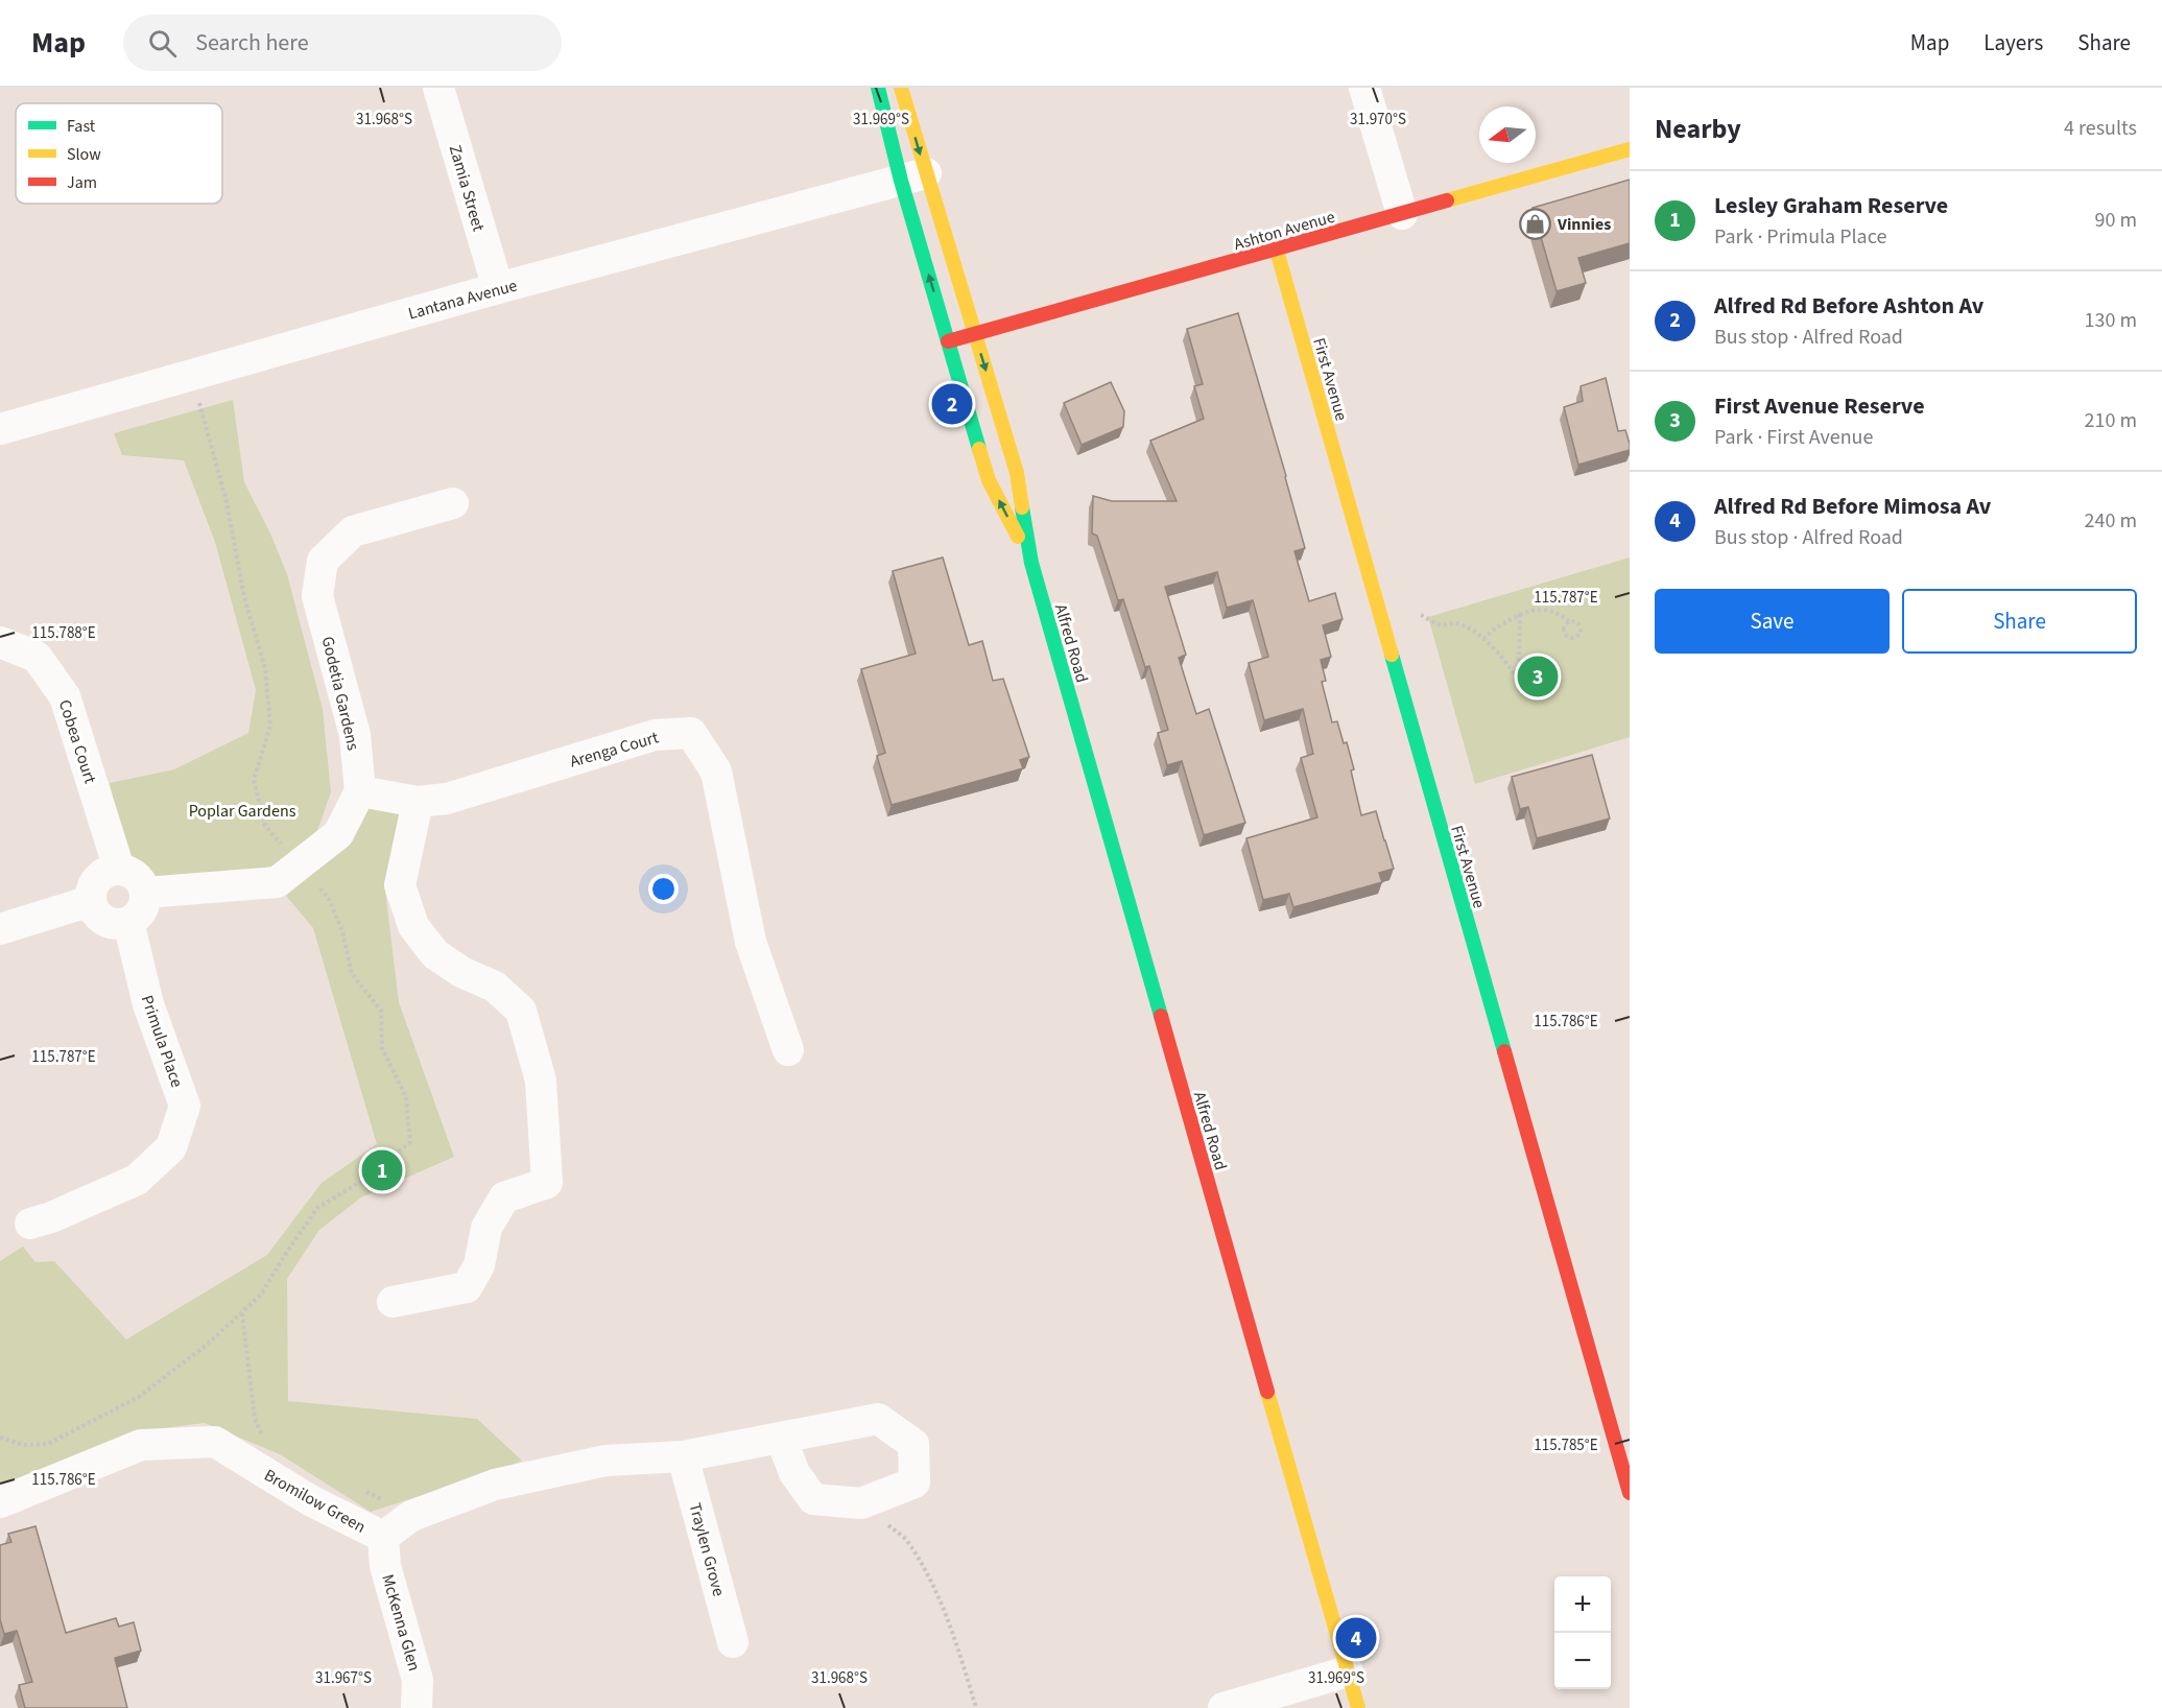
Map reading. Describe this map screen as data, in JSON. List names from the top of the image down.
{
  "streets": {
    "main road": ["Ashton Avenue", "First Avenue", "Alfred Road"],
    "street": [
      "Zamia Street",
      "Lantana Avenue",
      "Godetia Gardens",
      "Cobea Court",
      "Arenga Court",
      "Primula Place",
      "Bromilow Green",
      "Traylen Grove",
      "McKenna Glen"
    ]
  },
  "crossings": [
    ["Zamia Street", "Lantana Avenue"],
    ["Ashton Avenue", "First Avenue"],
    ["Ashton Avenue", "Alfred Road"],
    ["Lantana Avenue", "Alfred Road"],
    ["Godetia Gardens", "Arenga Court"],
    ["Cobea Court", "Primula Place"],
    ["Bromilow Green", "Traylen Grove"],
    ["Bromilow Green", "McKenna Glen"]
  ],
  "parks": ["Poplar Gardens"],
  "places": {
    "shop": ["Vinnies"]
  },
  "legend": ["Fast", "Slow", "Jam"],
  "north": "left",
  "page": {
    "header": "Map",
    "search": "Search here",
    "nav": ["Map", "Layers", "Share"],
    "heading": ["Nearby", "4 results"],
    "list": [
      {
        "mark": "1",
        "name": "Lesley Graham Reserve",
        "note": "Park · Primula Place",
        "value": "90 m"
      },
      {
        "mark": "2",
        "name": "Alfred Rd Before Ashton Av",
        "note": "Bus stop · Alfred Road",
        "value": "130 m"
      },
      {
        "mark": "3",
        "name": "First Avenue Reserve",
        "note": "Park · First Avenue",
        "value": "210 m"
      },
      {
        "mark": "4",
        "name": "Alfred Rd Before Mimosa Av",
        "note": "Bus stop · Alfred Road",
        "value": "240 m"
      }
    ],
    "pins": [
      "2",
      "3",
      "1",
      "4"
    ],
    "buttons": ["Save", "Share"],
    "map_buttons": ["+", "−"]
  },
  "coordinates": [
    "31.968°S",
    "31.969°S",
    "31.970°S",
    "115.787°E",
    "115.788°E",
    "115.786°E",
    "115.785°E",
    "31.967°S"
  ]
}
